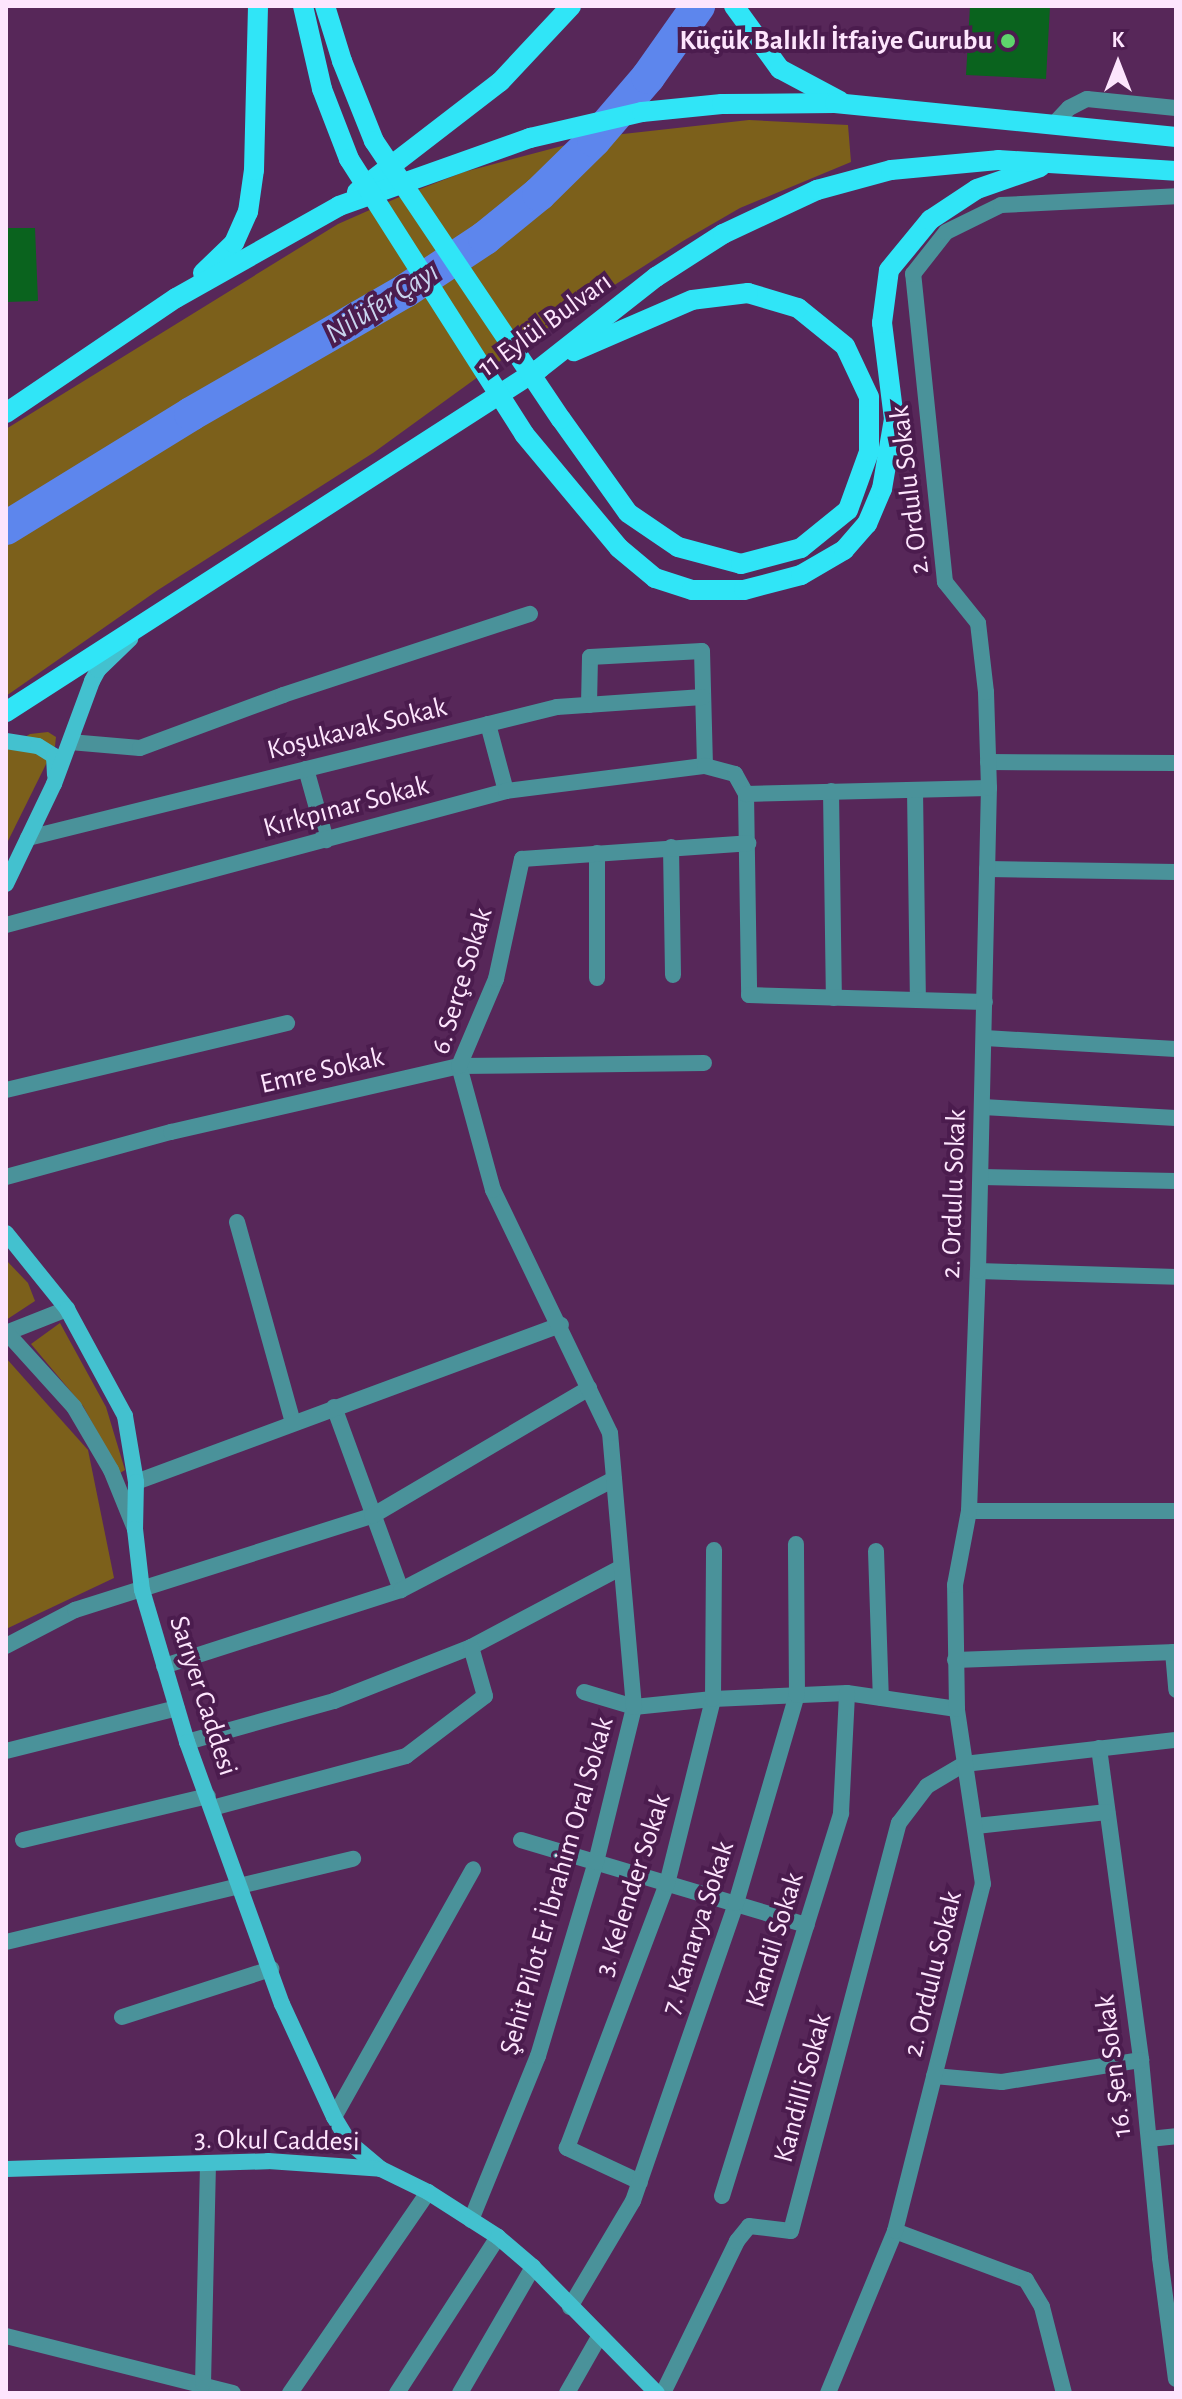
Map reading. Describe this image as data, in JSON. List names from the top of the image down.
{
  "streets": {
    "main road": ["11 Eylül Bulvarı"],
    "street": [
      "2. Ordulu Sokak",
      "Koşukavak Sokak",
      "Kırkpınar Sokak",
      "6. Serçe Sokak",
      "Emre Sokak",
      "Sarıyer Caddesi",
      "3. Kelender Sokak",
      "Şehit Pilot Er İbrahim Oral Sokak",
      "7. Kanarya Sokak",
      "Kandil Sokak",
      "16. Şen Sokak",
      "Kandilli Sokak",
      "3. Okul Caddesi"
    ]
  },
  "crossings": [
    ["2. Ordulu Sokak", "Kandilli Sokak"],
    ["6. Serçe Sokak", "Emre Sokak"],
    ["6. Serçe Sokak", "Şehit Pilot Er İbrahim Oral Sokak"],
    ["Sarıyer Caddesi", "3. Okul Caddesi"],
    ["3. Kelender Sokak", "7. Kanarya Sokak"],
    ["Şehit Pilot Er İbrahim Oral Sokak", "3. Okul Caddesi"],
    ["7. Kanarya Sokak", "3. Okul Caddesi"]
  ],
  "water": ["Nilüfer Çayı"],
  "places": ["Küçük Balıklı İtfaiye Gurubu"],
  "north": "top"
}
